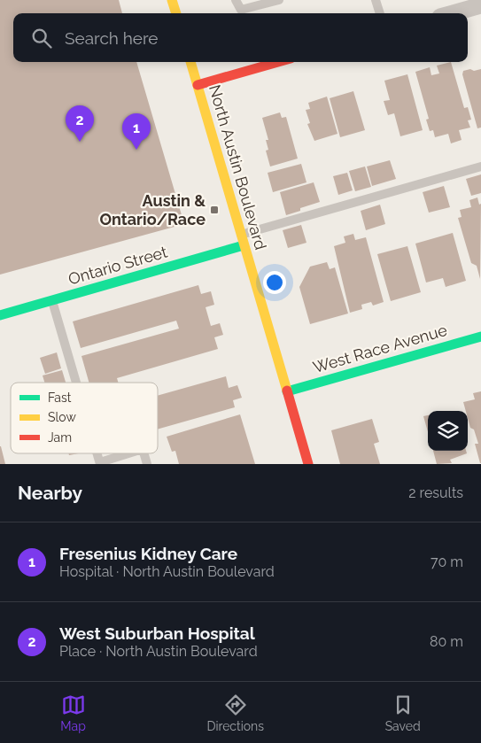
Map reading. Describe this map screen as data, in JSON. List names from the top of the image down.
{
  "streets": {
    "street": ["North Austin Boulevard", "Ontario Street", "West Race Avenue"]
  },
  "crossings": [
    ["North Austin Boulevard", "Ontario Street"],
    ["North Austin Boulevard", "West Race Avenue"]
  ],
  "places": {
    "transit": ["Austin & Ontario/Race"]
  },
  "legend": ["Fast", "Slow", "Jam"],
  "page": {
    "search": "Search here",
    "pins": ["2", "1"],
    "heading": ["Nearby", "2 results"],
    "list": [
      {
        "mark": "1",
        "name": "Fresenius Kidney Care",
        "note": "Hospital · North Austin Boulevard",
        "value": "70 m"
      },
      {
        "mark": "2",
        "name": "West Suburban Hospital",
        "note": "Place · North Austin Boulevard",
        "value": "80 m"
      }
    ],
    "nav": ["Map", "Directions", "Saved"]
  }
}
